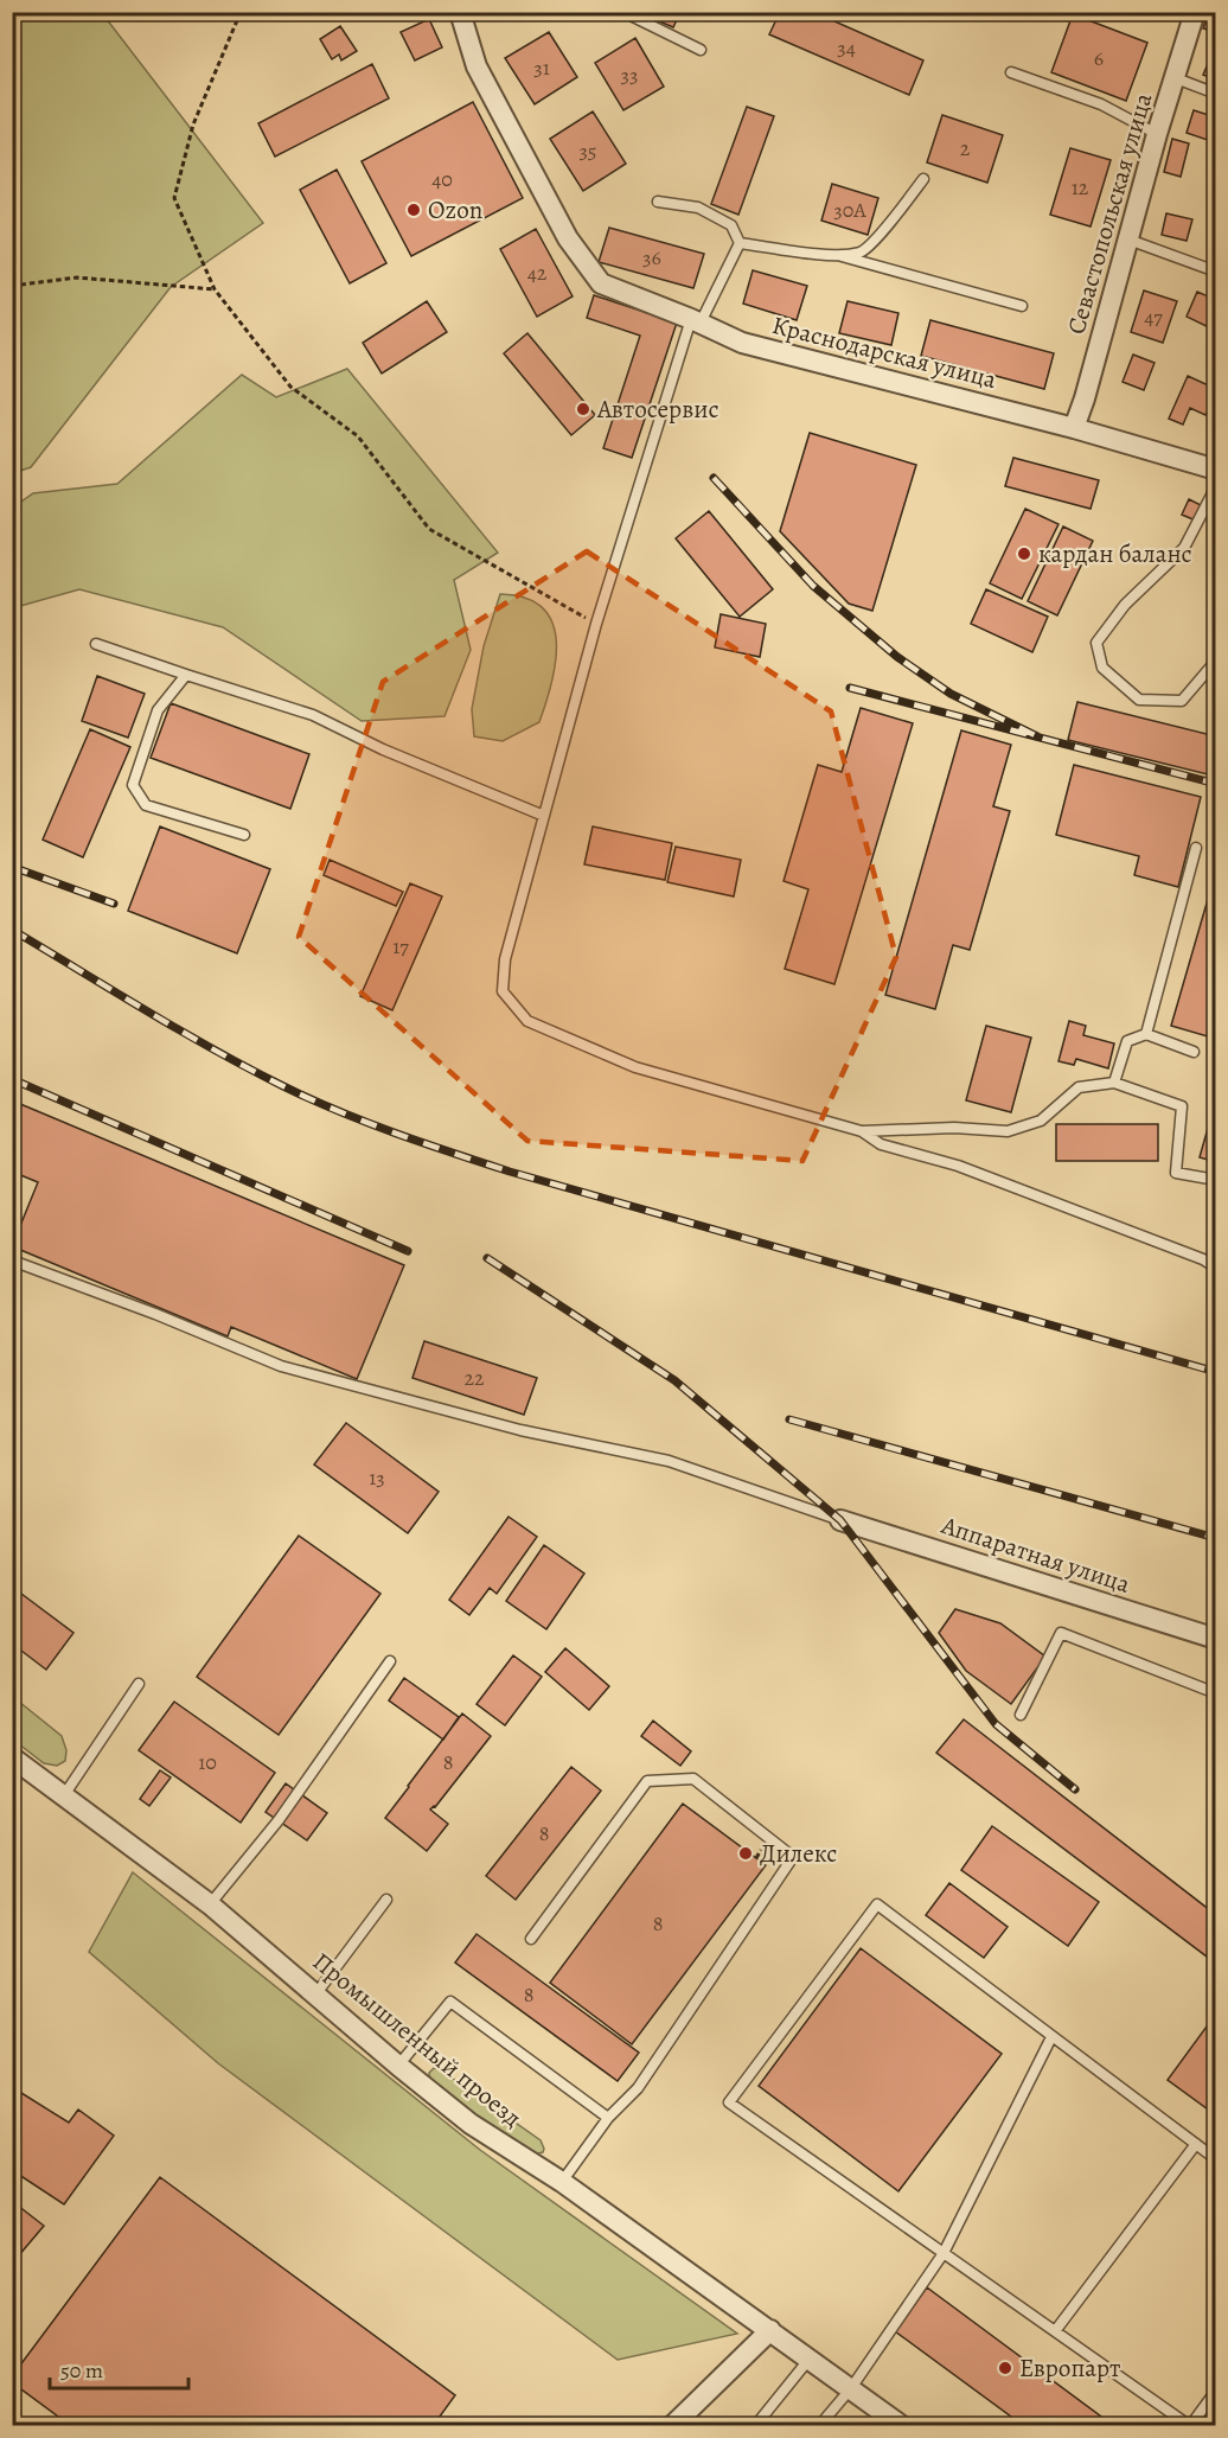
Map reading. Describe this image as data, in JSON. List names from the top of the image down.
{
  "streets": {
    "street": [
      "Севастопольская улица",
      "Краснодарская улица",
      "Аппаратная улица",
      "Промышленный проезд"
    ]
  },
  "crossings": [
    ["Севастопольская улица", "Краснодарская улица"]
  ],
  "places": [
    "Ozon",
    "Автосервис",
    "кардан баланс",
    "Дилекс",
    "Европарт"
  ],
  "house_numbers": [
    "34",
    "6",
    "31",
    "33",
    "2",
    "35",
    "40",
    "12",
    "30А",
    "36",
    "42",
    "47",
    "17",
    "22",
    "13",
    "10",
    "8",
    "8",
    "8",
    "8"
  ],
  "scale_bar": "50 m"
}
